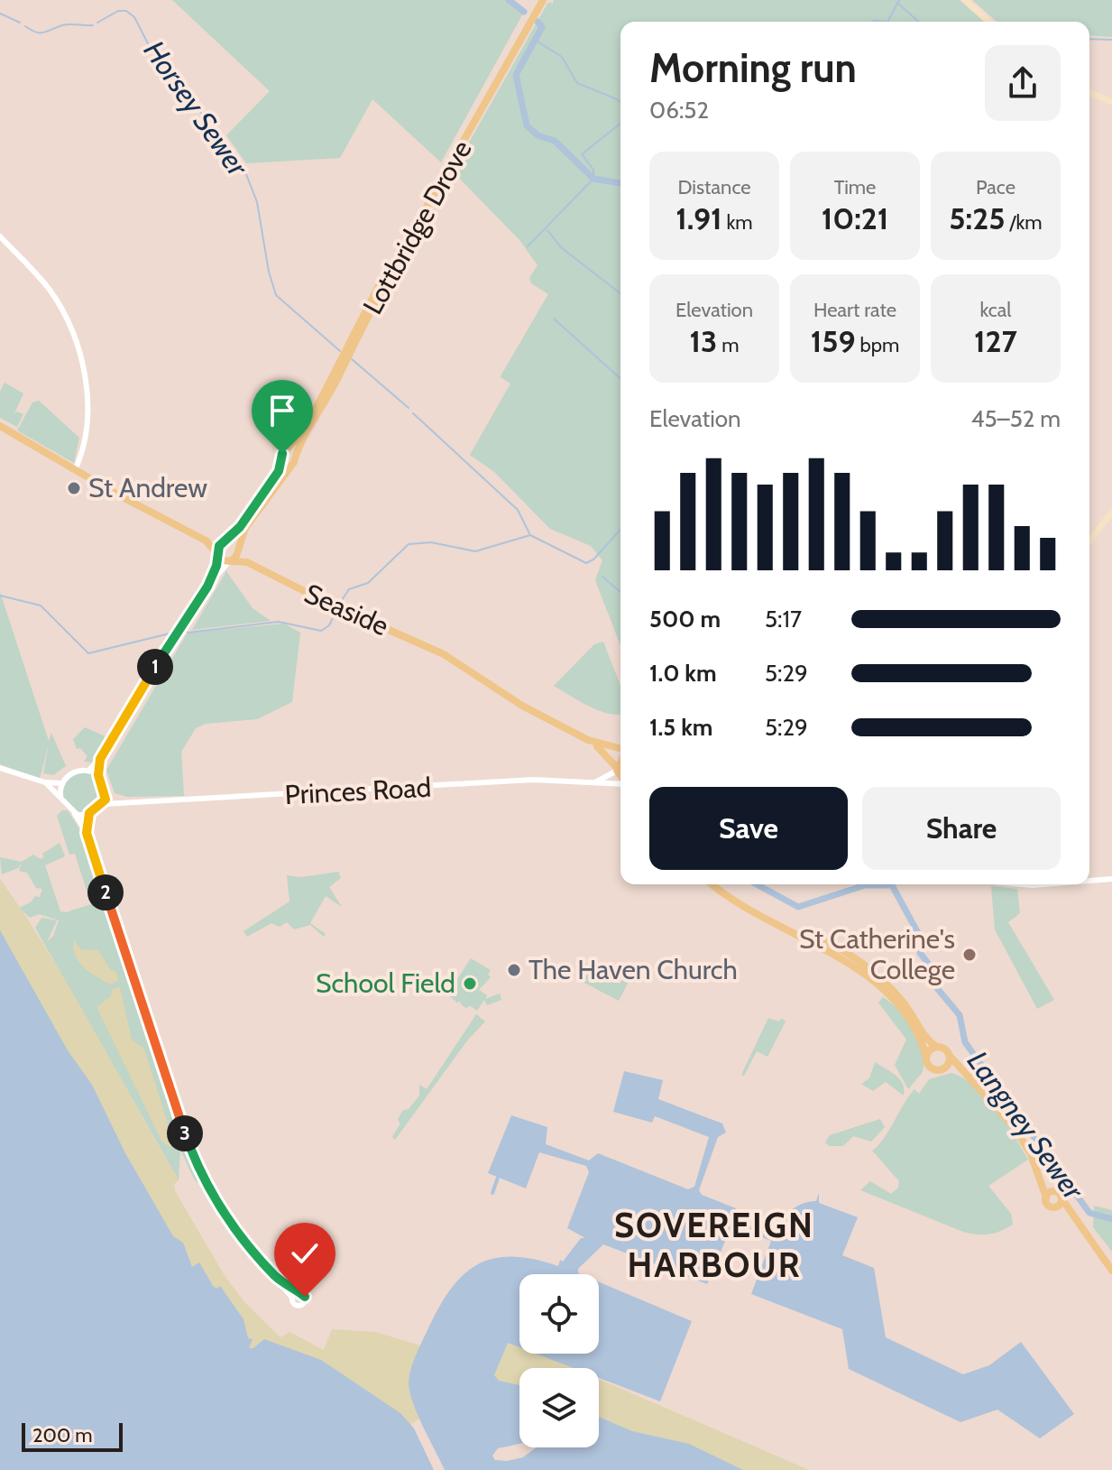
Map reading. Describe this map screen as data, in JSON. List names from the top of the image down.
{
  "streets": {
    "main road": ["Lottbridge Drove", "Seaside"],
    "street": ["Princes Road"]
  },
  "districts": ["SOVEREIGN HARBOUR"],
  "water": ["Horsey Sewer", "Langney Sewer"],
  "places": [
    "St Andrew",
    "St Catherine's College",
    "The Haven Church",
    "School Field"
  ],
  "scale_bar": "200 m",
  "page": {
    "heading": ["Morning run", "06:52"],
    "stats": [
      ["Distance", "1.91 km"],
      ["Time", "10:21"],
      ["Pace", "5:25 /km"],
      ["Elevation", "13 m"],
      ["Heart rate", "159 bpm"],
      ["kcal", "127"]
    ],
    "chart": ["Elevation", "45–52 m"],
    "list": [
      {
        "name": "500 m",
        "note": "5:17"
      },
      {
        "name": "1.0 km",
        "note": "5:29"
      },
      {
        "name": "1.5 km",
        "note": "5:29"
      }
    ],
    "pins": ["1", "2", "3"],
    "buttons": ["Save", "Share"],
    "scale": "200 m"
  }
}
